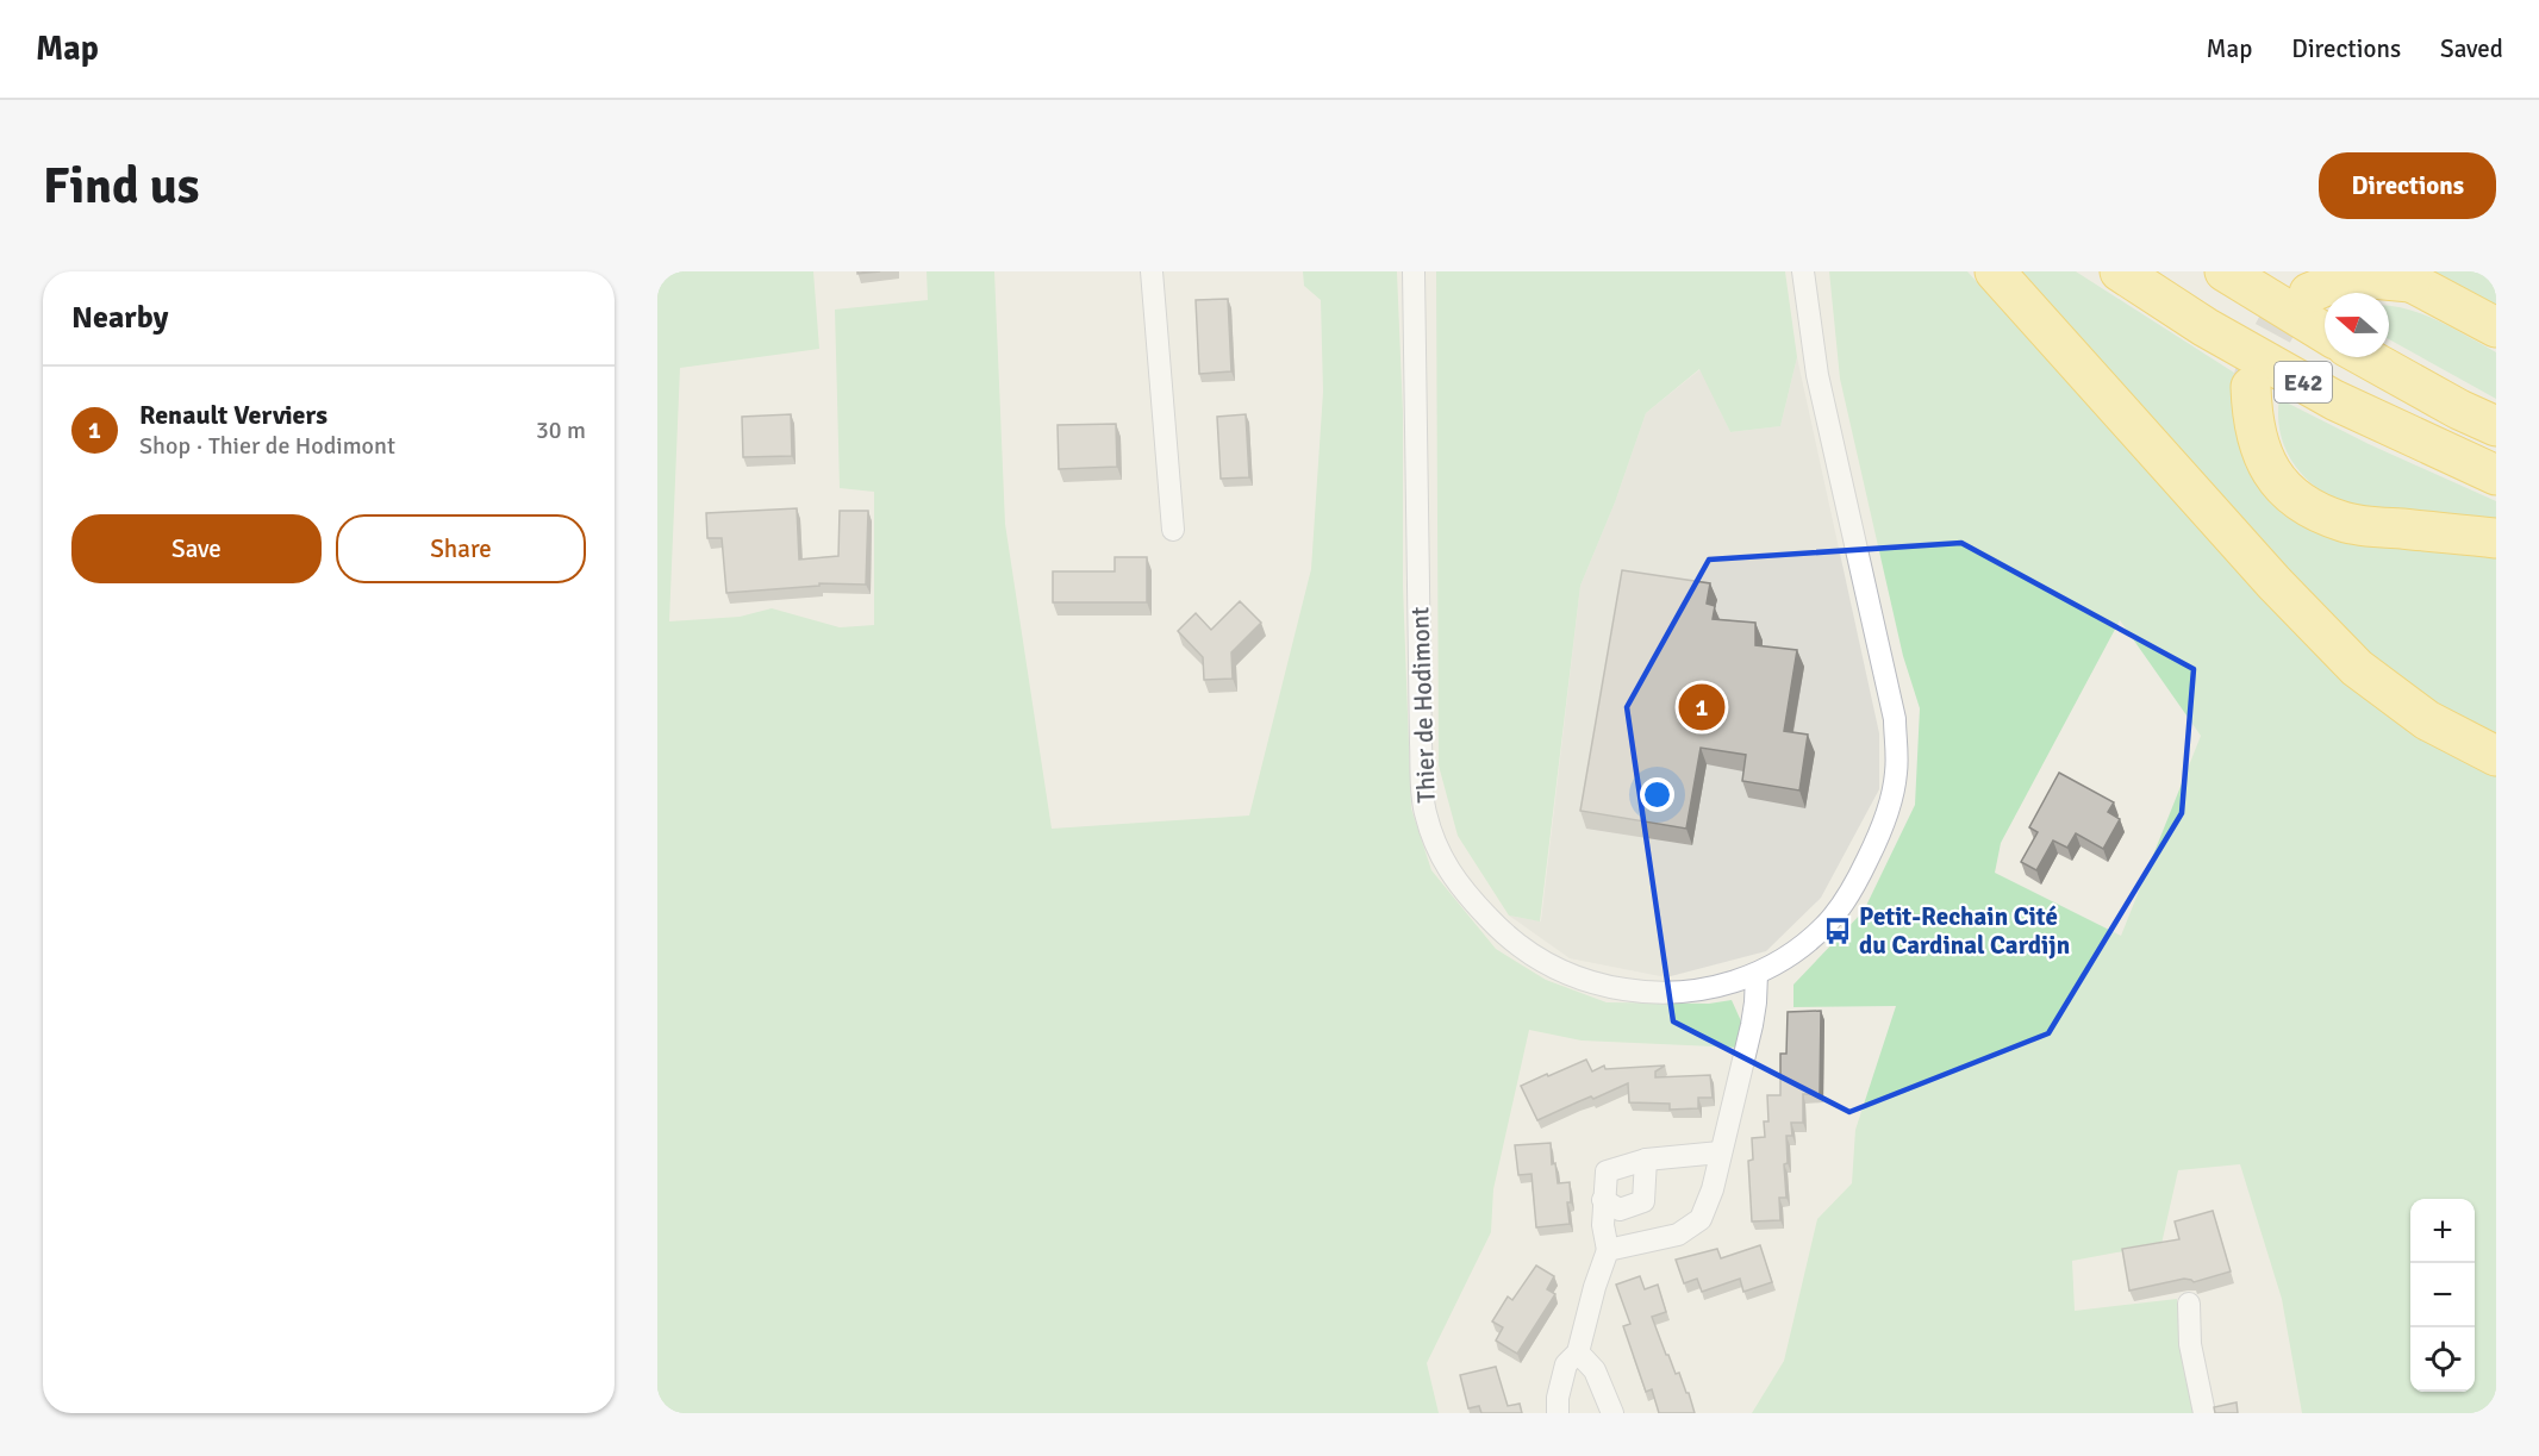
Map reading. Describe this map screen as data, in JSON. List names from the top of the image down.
{
  "streets": {
    "highway": ["E42"],
    "street": ["Thier de Hodimont"]
  },
  "places": {
    "bus stop": ["Petit-Rechain Cité du Cardinal Cardijn"]
  },
  "north": "left",
  "page": {
    "header": "Map",
    "nav": ["Map", "Directions", "Saved"],
    "buttons": [
      "Directions",
      ["Save", "Share"]
    ],
    "title": "Find us",
    "heading": "Nearby",
    "list": [
      {
        "mark": "1",
        "name": "Renault Verviers",
        "note": "Shop · Thier de Hodimont",
        "value": "30 m"
      }
    ],
    "pins": "1",
    "map_buttons": ["+", "−"]
  }
}
